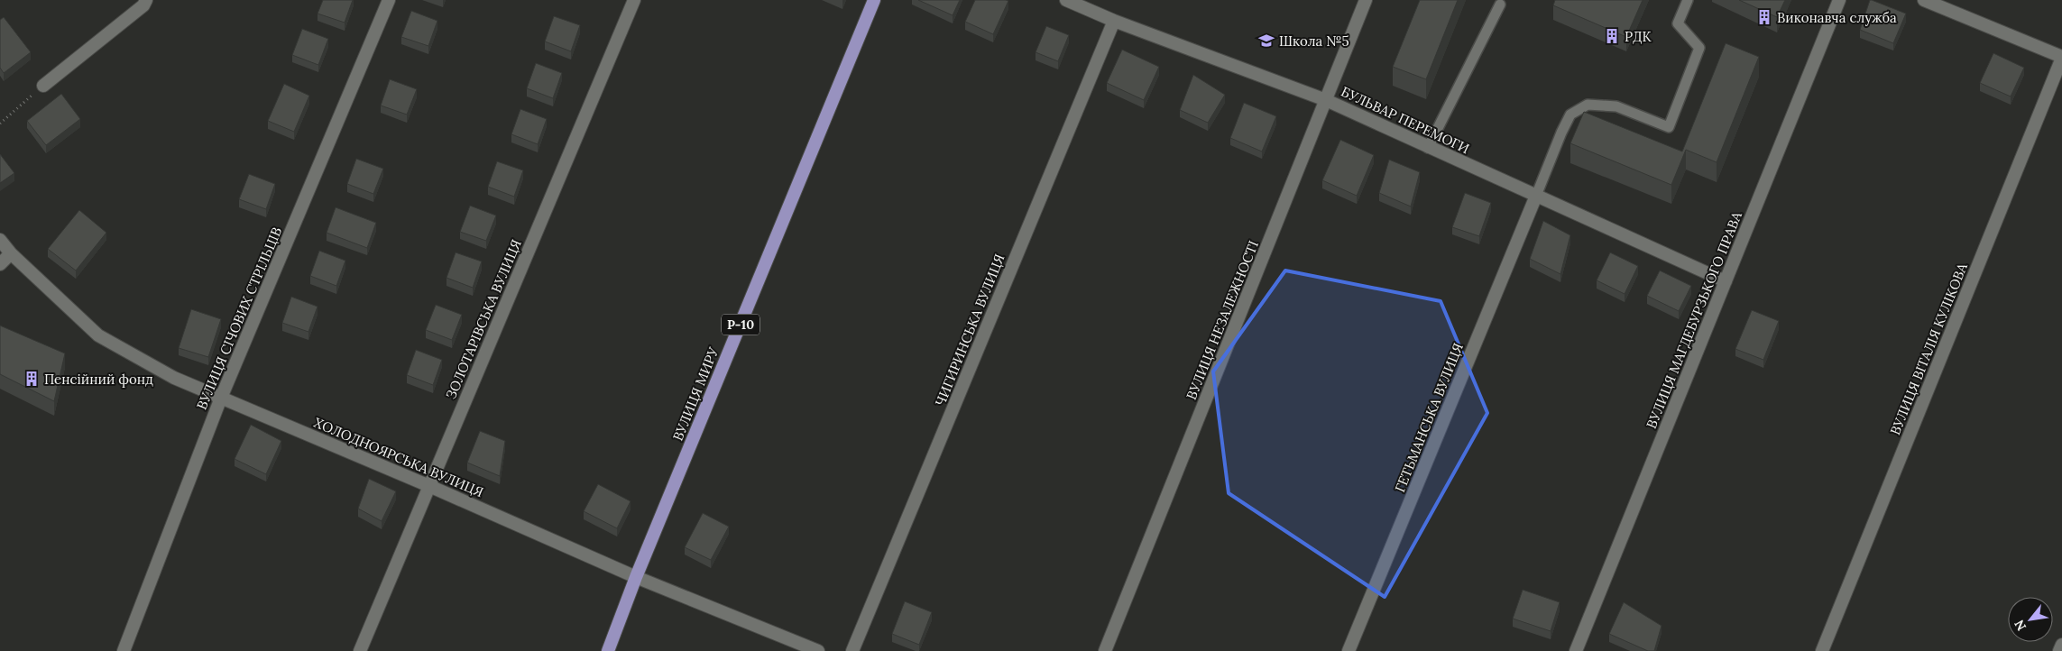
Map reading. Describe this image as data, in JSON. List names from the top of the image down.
{
  "streets": {
    "main road": ["Р-10", "ВУЛИЦЯ МИРУ"],
    "street": [
      "БУЛЬВАР ПЕРЕМОГИ",
      "ВУЛИЦЯ СІЧОВИХ СТРІЛЬЦІВ",
      "ЗОЛОТАРІВСЬКА ВУЛИЦЯ",
      "ВУЛИЦЯ НЕЗАЛЕЖНОСТІ",
      "ВУЛИЦЯ МАГДЕБУРЗЬКОГО ПРАВА",
      "ЧИГИРИНСЬКА ВУЛИЦЯ",
      "ВУЛИЦЯ ВІТАЛІЯ КУЛІКОВА",
      "ГЕТЬМАНСЬКА ВУЛИЦЯ",
      "ХОЛОДНОЯРСЬКА ВУЛИЦЯ"
    ]
  },
  "crossings": [
    ["БУЛЬВАР ПЕРЕМОГИ", "ВУЛИЦЯ НЕЗАЛЕЖНОСТІ"],
    ["БУЛЬВАР ПЕРЕМОГИ", "ВУЛИЦЯ МАГДЕБУРЗЬКОГО ПРАВА"],
    ["БУЛЬВАР ПЕРЕМОГИ", "ЧИГИРИНСЬКА ВУЛИЦЯ"],
    ["БУЛЬВАР ПЕРЕМОГИ", "ГЕТЬМАНСЬКА ВУЛИЦЯ"],
    ["ВУЛИЦЯ СІЧОВИХ СТРІЛЬЦІВ", "ХОЛОДНОЯРСЬКА ВУЛИЦЯ"],
    ["ЗОЛОТАРІВСЬКА ВУЛИЦЯ", "ХОЛОДНОЯРСЬКА ВУЛИЦЯ"],
    ["ВУЛИЦЯ МИРУ", "ХОЛОДНОЯРСЬКА ВУЛИЦЯ"]
  ],
  "places": {
    "building": ["Виконавча служба", "РДК", "Пенсійний фонд"],
    "school or university": ["Школа №5"]
  },
  "north": "bottom left"
}
